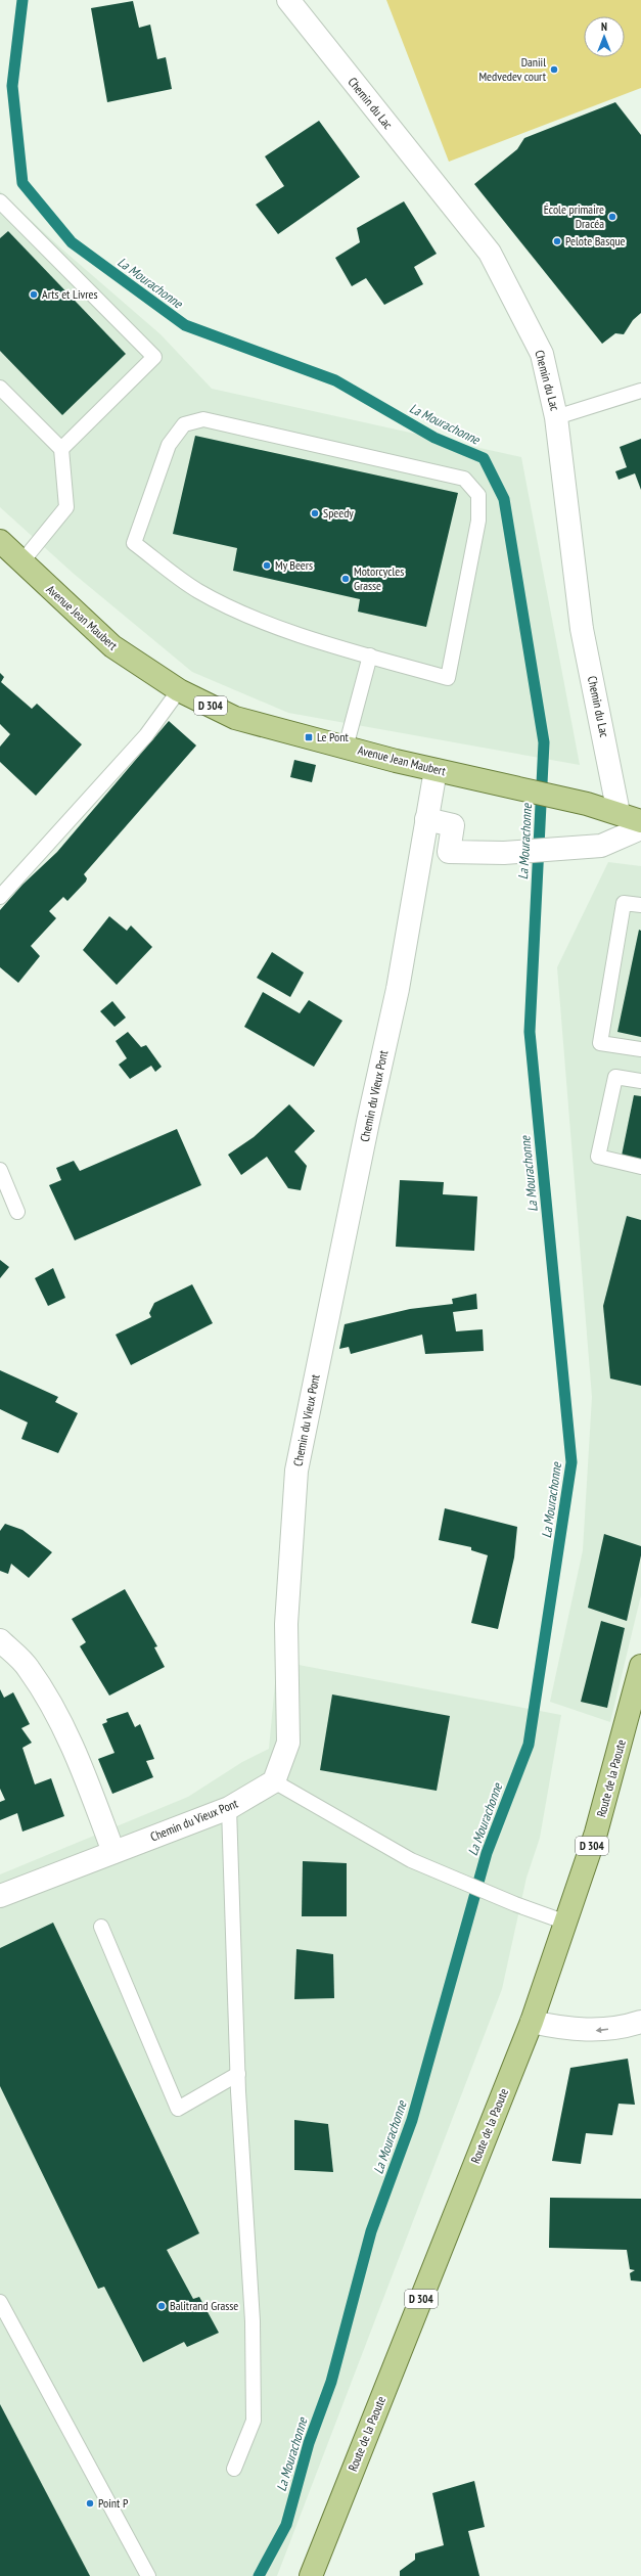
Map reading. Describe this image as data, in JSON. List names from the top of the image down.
{
  "streets": {
    "main road": ["Avenue Jean Maubert", "D 304", "Route de la Paoute"],
    "street": ["Chemin du Lac", "Chemin du Vieux Pont"]
  },
  "crossings": [
    ["Chemin du Lac", "Avenue Jean Maubert"],
    ["Avenue Jean Maubert", "Chemin du Vieux Pont"]
  ],
  "water": ["La Mourachonne"],
  "places": {
    "other": [
      "Daniil Medvedev court",
      "École primaire Dracéa",
      "Pelote Basque",
      "Arts et Livres",
      "Speedy",
      "My Beers",
      "Motorcycles Grasse",
      "Balitrand Grasse",
      "Point P"
    ],
    "transit": ["Le Pont"]
  },
  "north": "top"
}
